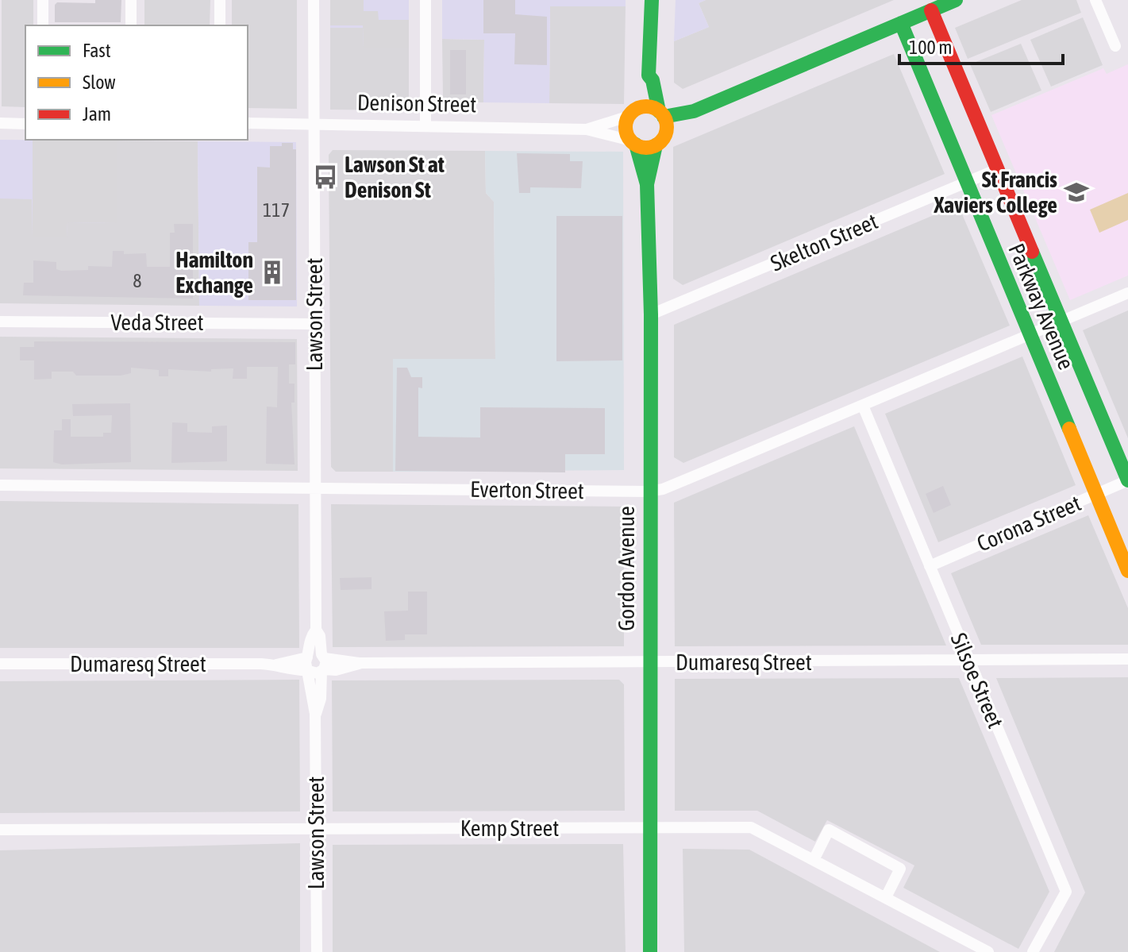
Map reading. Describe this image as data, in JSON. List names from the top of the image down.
{
  "streets": {
    "main road": ["Parkway Avenue", "Gordon Avenue"],
    "street": [
      "Denison Street",
      "Skelton Street",
      "Lawson Street",
      "Veda Street",
      "Everton Street",
      "Corona Street",
      "Dumaresq Street",
      "Silsoe Street",
      "Kemp Street"
    ]
  },
  "crossings": [
    ["Denison Street", "Lawson Street"],
    ["Denison Street", "Gordon Avenue"],
    ["Skelton Street", "Parkway Avenue"],
    ["Skelton Street", "Gordon Avenue"],
    ["Parkway Avenue", "Everton Street"],
    ["Parkway Avenue", "Corona Street"],
    ["Lawson Street", "Veda Street"],
    ["Lawson Street", "Everton Street"],
    ["Lawson Street", "Dumaresq Street"],
    ["Lawson Street", "Kemp Street"],
    ["Everton Street", "Gordon Avenue"],
    ["Everton Street", "Silsoe Street"],
    ["Corona Street", "Silsoe Street"],
    ["Gordon Avenue", "Dumaresq Street"],
    ["Gordon Avenue", "Kemp Street"],
    ["Dumaresq Street", "Silsoe Street"]
  ],
  "places": {
    "bus stop": ["Lawson St at Denison St"],
    "school or university": ["St Francis Xaviers College"],
    "building": ["Hamilton Exchange"]
  },
  "house_numbers": ["117", "8"],
  "legend": ["Fast", "Slow", "Jam"],
  "scale_bar": "100 m"
}
